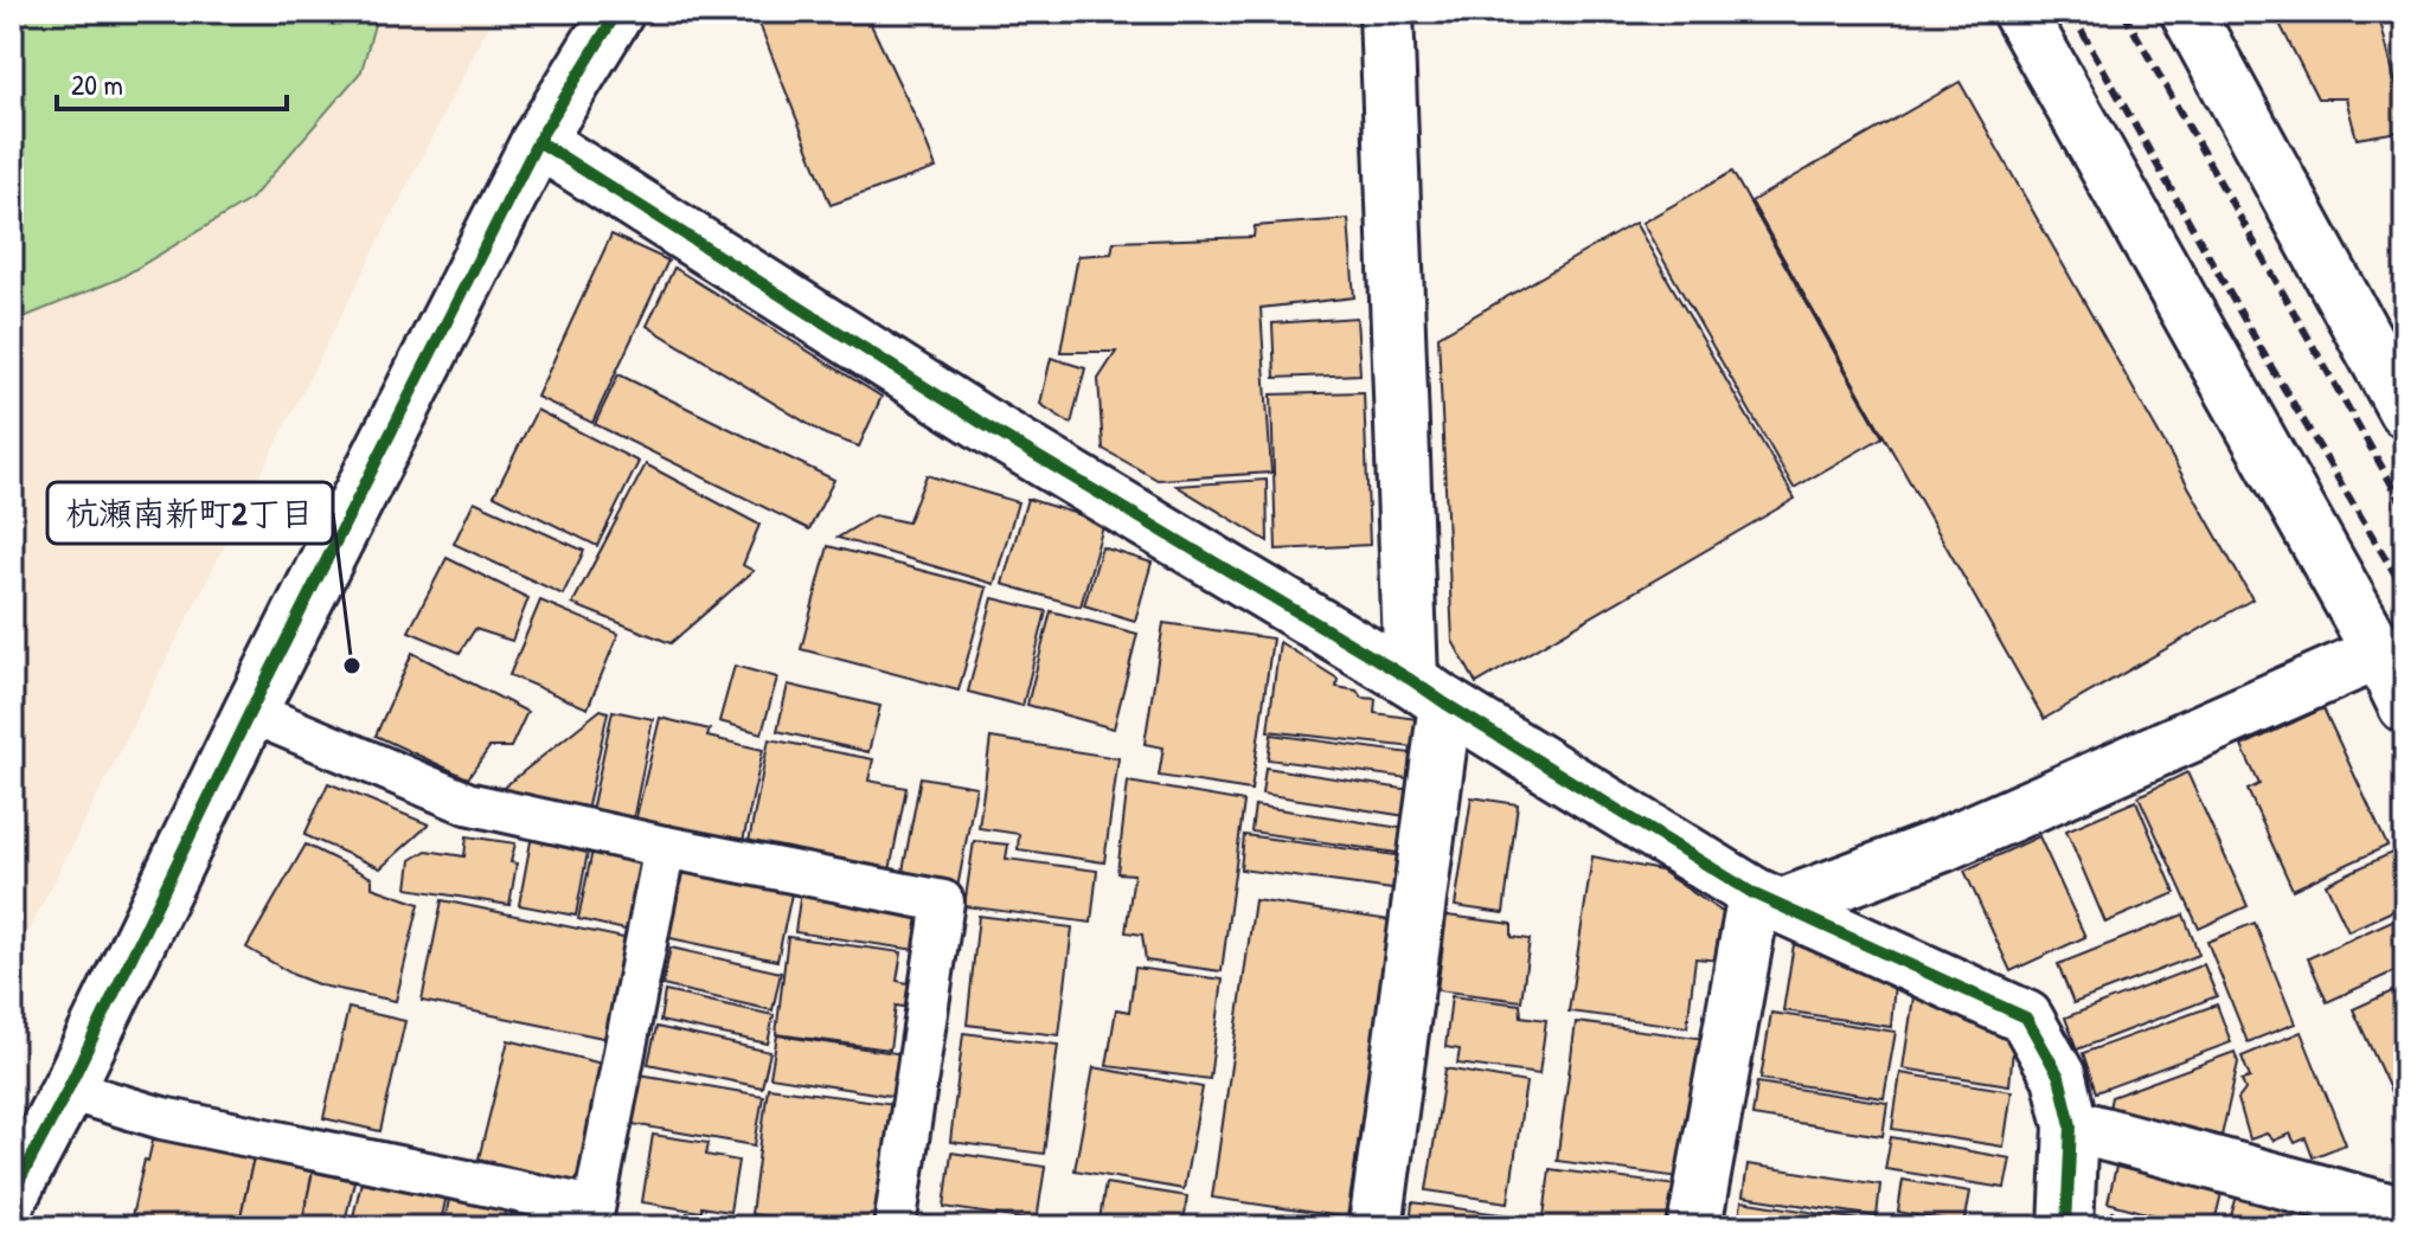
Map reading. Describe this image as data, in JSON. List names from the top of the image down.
{
  "places": ["杭瀬南新町2丁目"],
  "scale_bar": "20 m"
}
